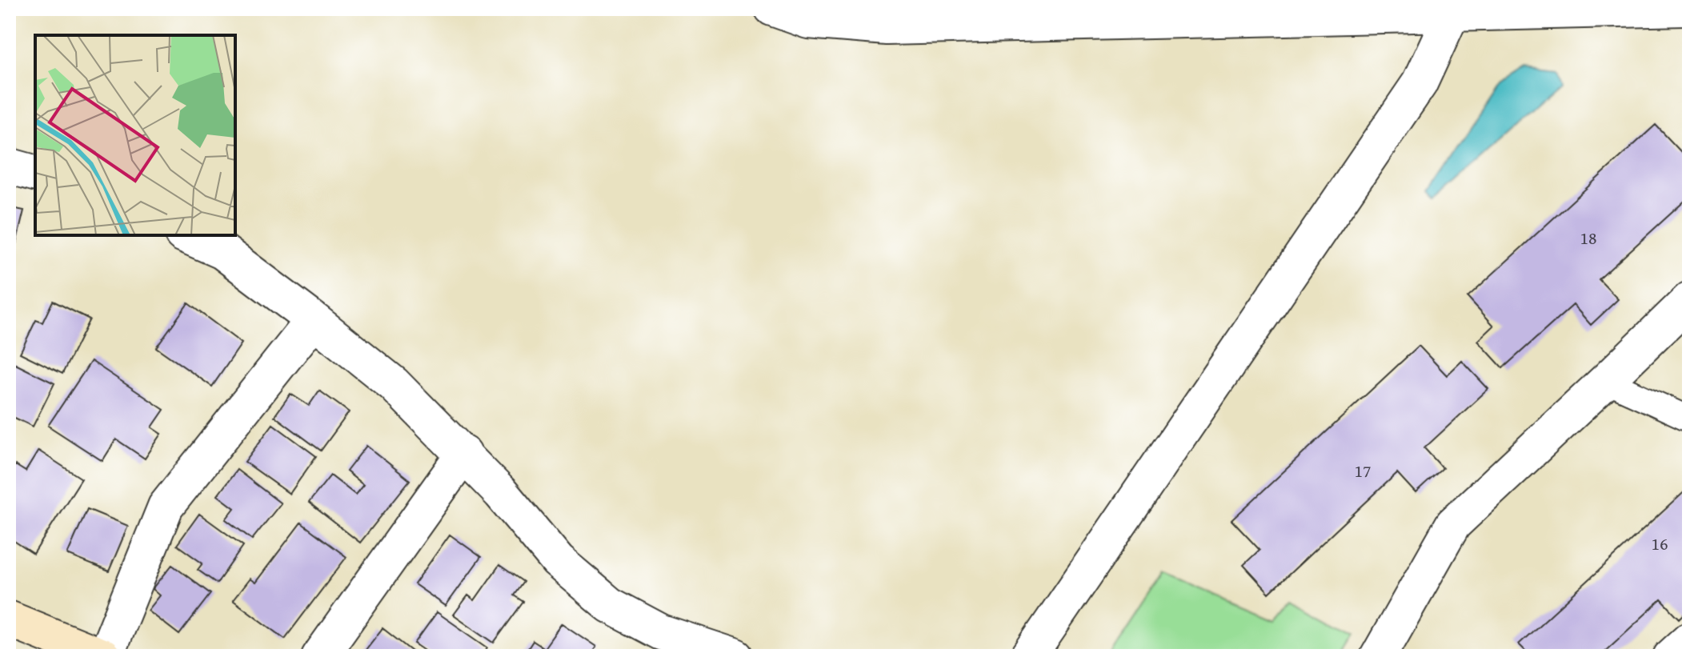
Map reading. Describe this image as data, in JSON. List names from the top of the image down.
{
  "house_numbers": ["18", "17", "16"]
}
